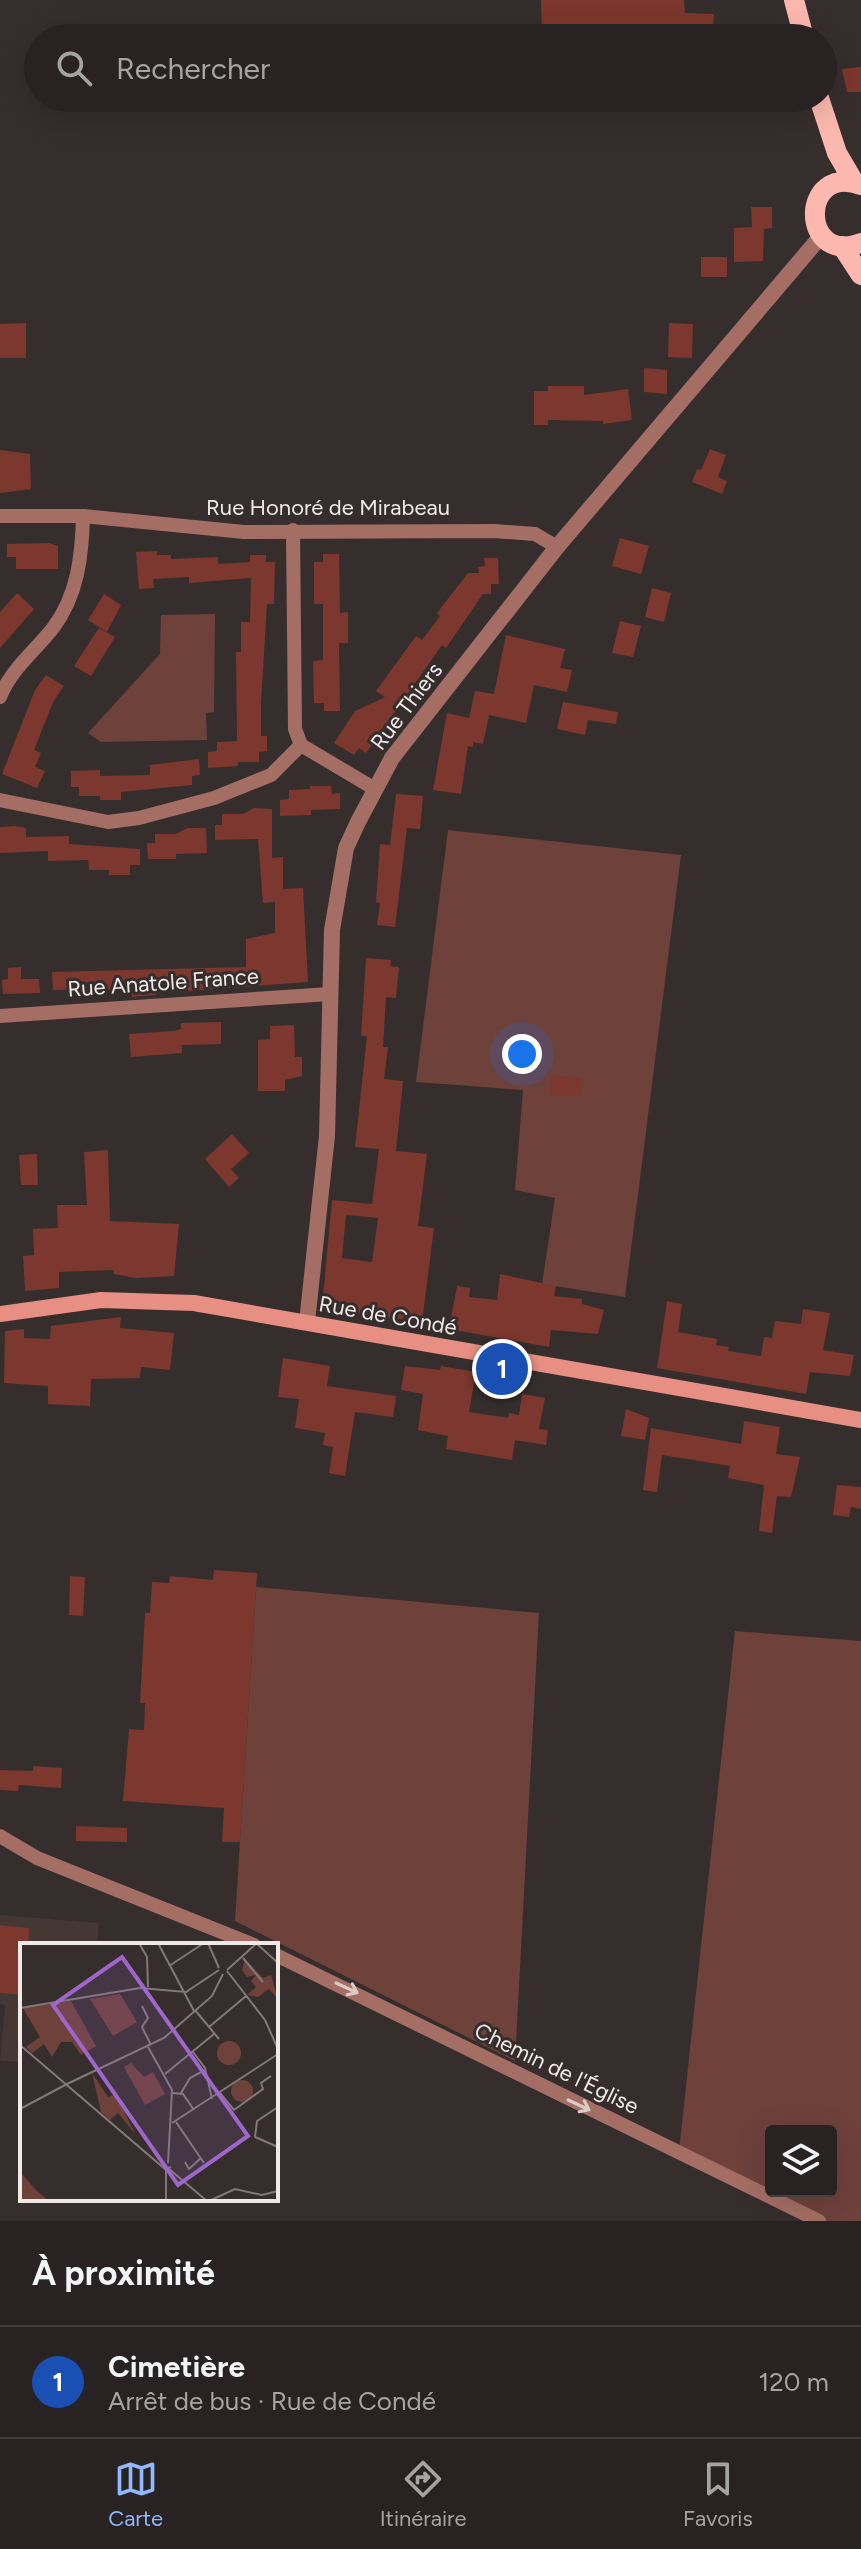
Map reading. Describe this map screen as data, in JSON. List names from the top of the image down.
{
  "streets": {
    "main road": ["Rue de Condé"],
    "street": [
      "Rue Honoré de Mirabeau",
      "Rue Thiers",
      "Rue Anatole France",
      "Chemin de l'Église"
    ]
  },
  "crossings": [
    ["Rue Honoré de Mirabeau", "Rue Thiers"],
    ["Rue Thiers", "Rue Anatole France"],
    ["Rue Thiers", "Rue de Condé"]
  ],
  "one_way": ["Chemin de l'Église"],
  "page": {
    "search": "Rechercher",
    "pins": "1",
    "heading": "À proximité",
    "list": [
      {
        "mark": "1",
        "name": "Cimetière",
        "note": "Arrêt de bus · Rue de Condé",
        "value": "120 m"
      }
    ],
    "nav": ["Carte", "Itinéraire", "Favoris"]
  }
}
